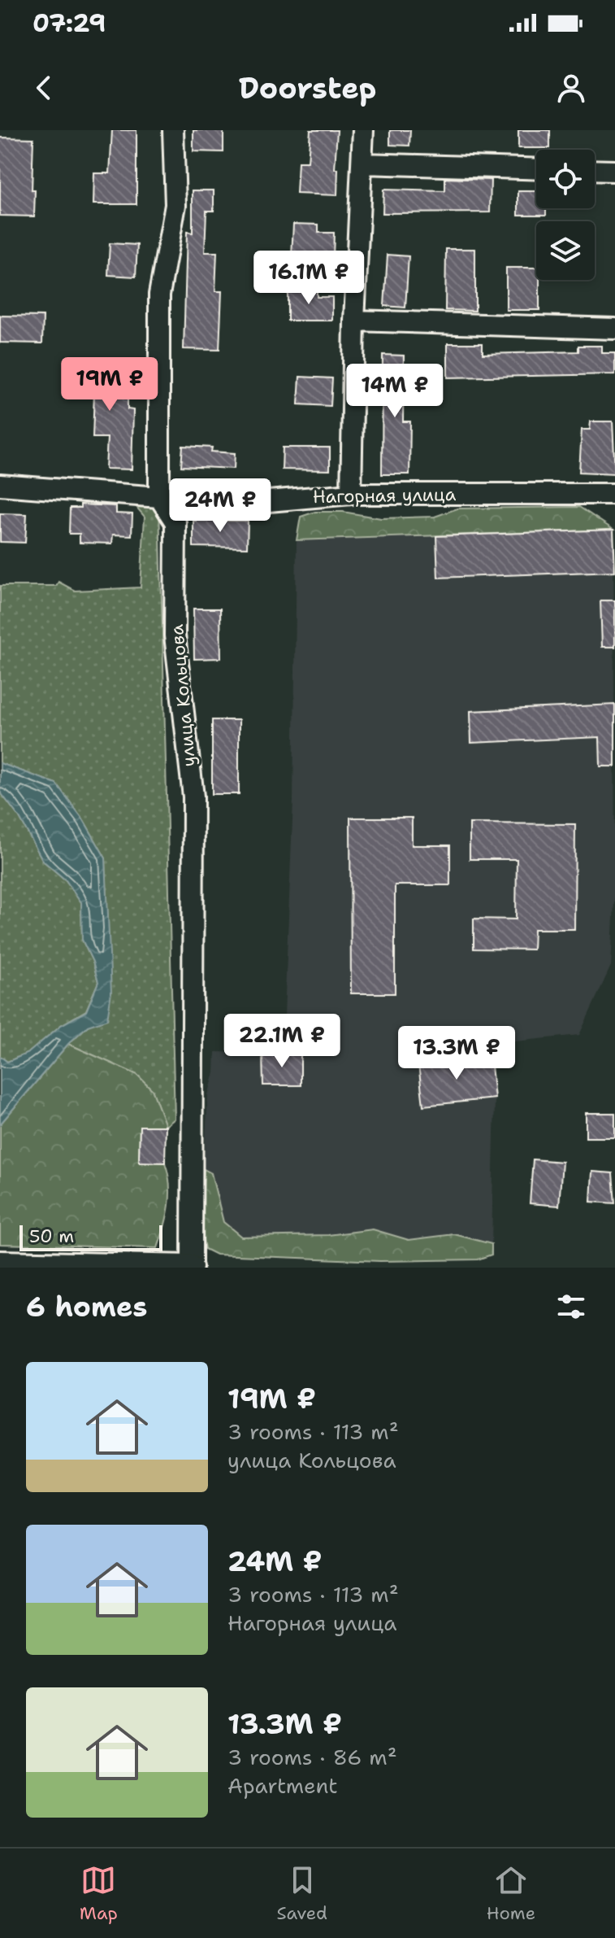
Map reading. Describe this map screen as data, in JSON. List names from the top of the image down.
{
  "streets": {
    "street": ["Нагорная улица", "улица Кольцова"]
  },
  "crossings": [
    ["Нагорная улица", "улица Кольцова"]
  ],
  "scale_bar": "50 m",
  "page": {
    "status": "07:29",
    "header": "Doorstep",
    "price": [
      "16.1M ₽",
      "19M ₽",
      "14M ₽",
      "24M ₽",
      "22.1M ₽",
      "13.3M ₽"
    ],
    "scale": "50 m",
    "heading": "6 homes",
    "list": [
      {
        "name": "19M ₽",
        "note": "3 rooms · 113 m² · улица Кольцова"
      },
      {
        "name": "24M ₽",
        "note": "3 rooms · 113 m² · Нагорная улица"
      },
      {
        "name": "13.3M ₽",
        "note": "3 rooms · 86 m² · Apartment"
      }
    ],
    "tabs": ["Map", "Saved", "Home"]
  }
}
